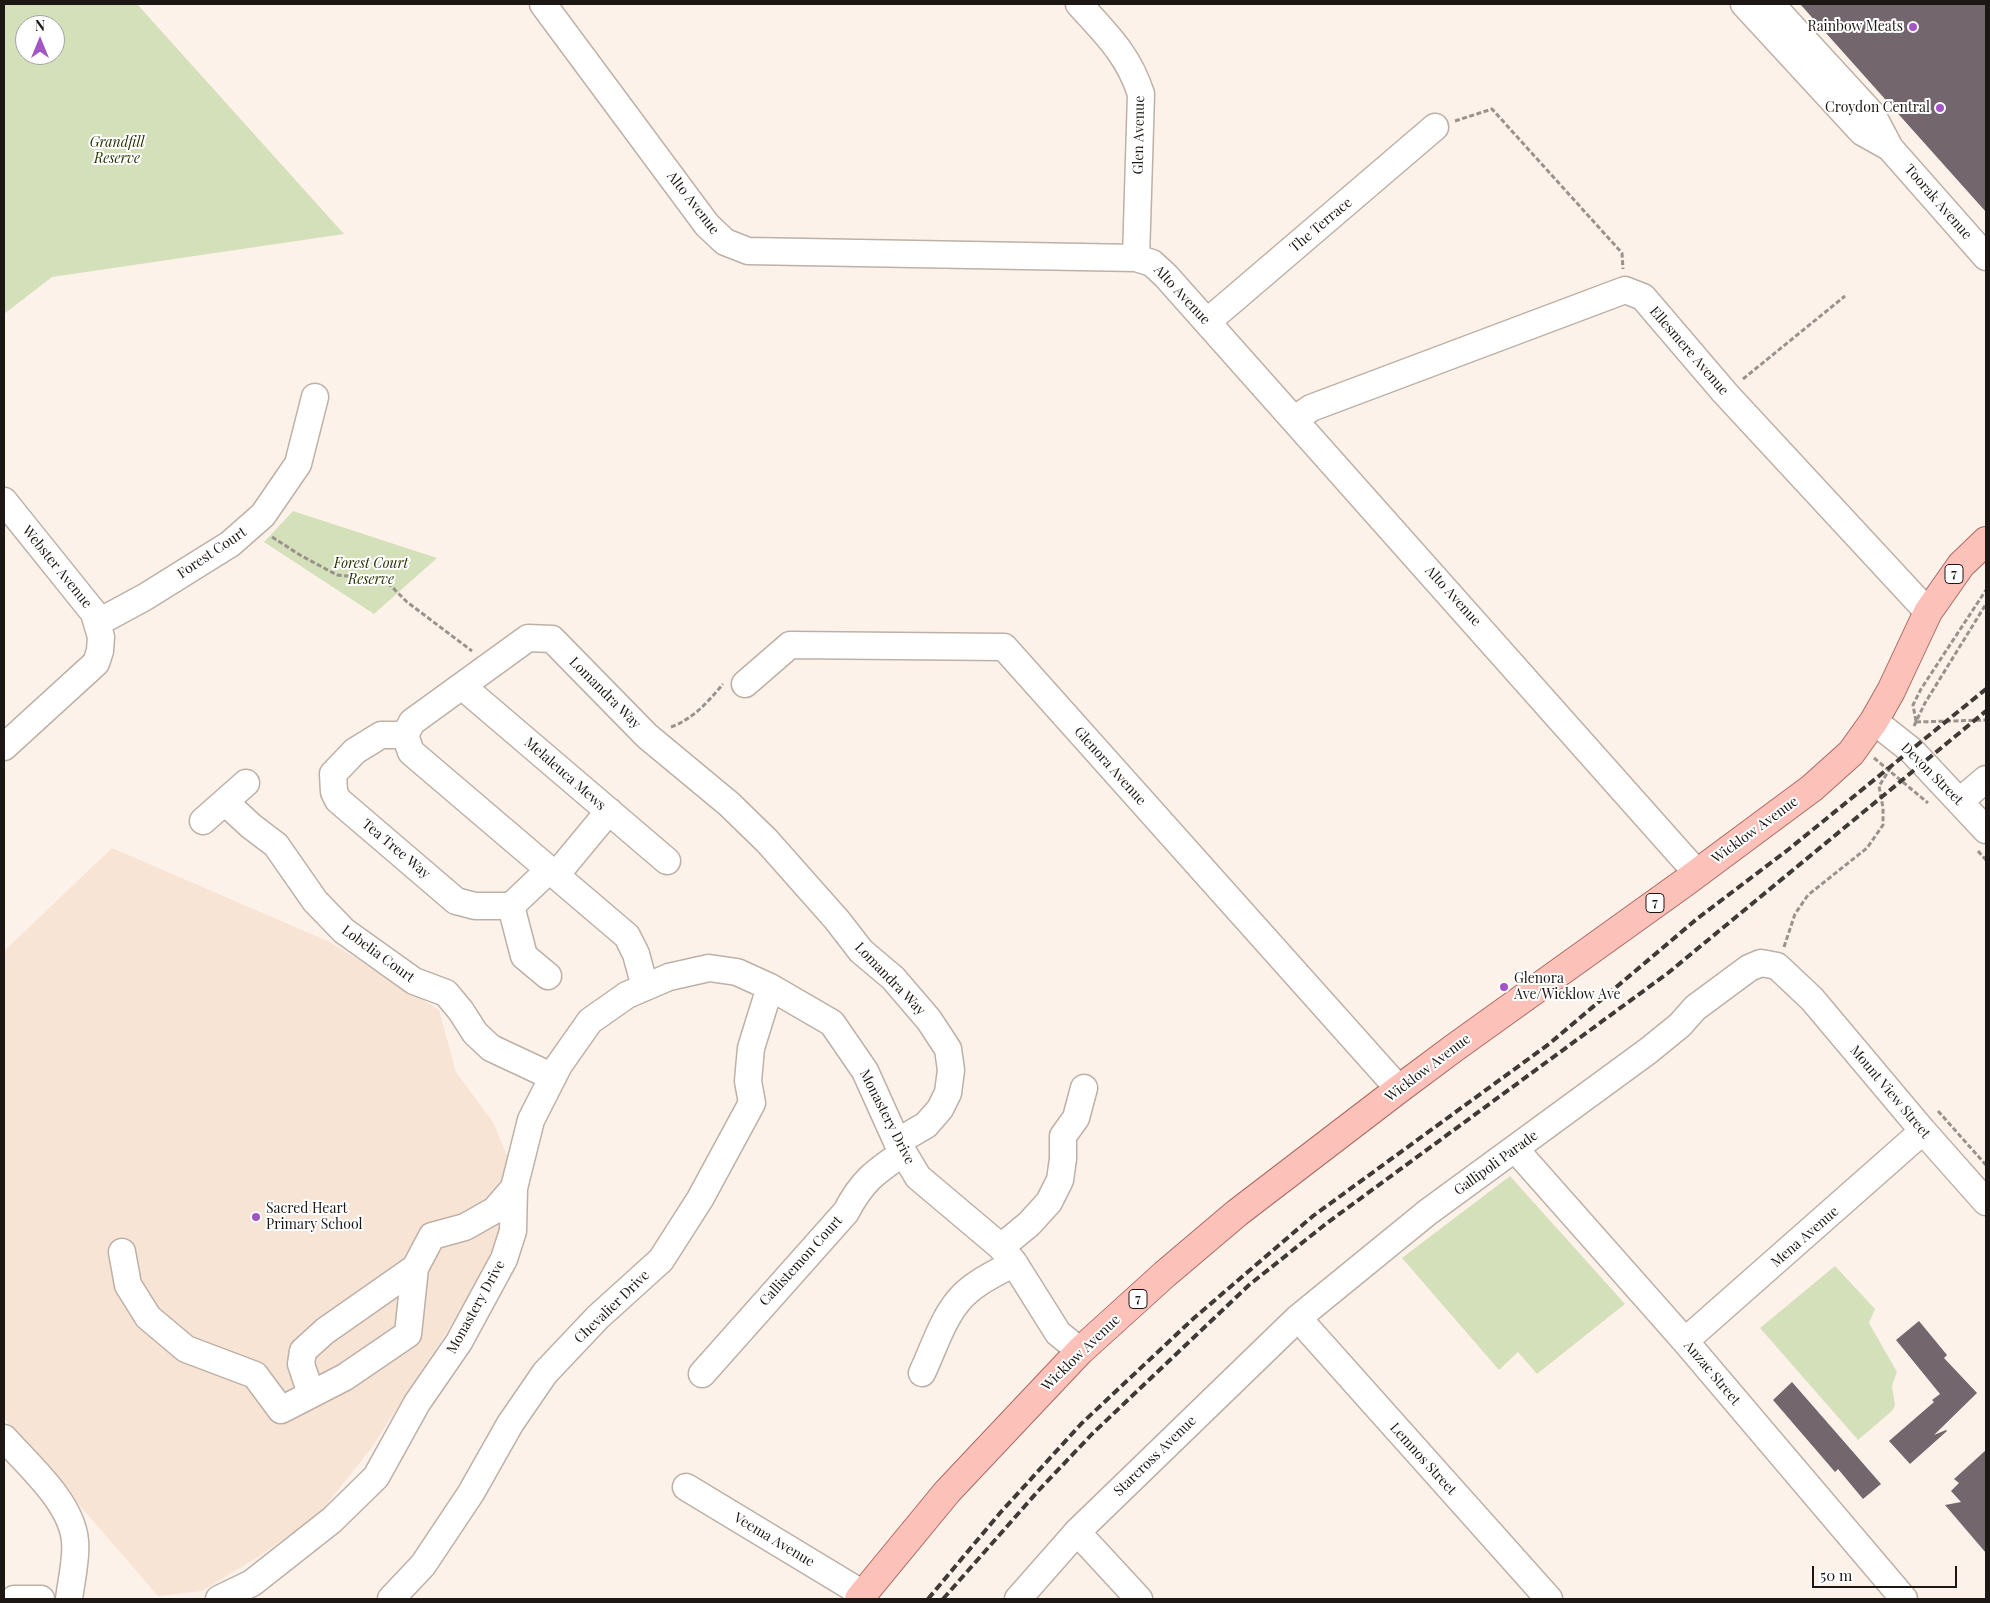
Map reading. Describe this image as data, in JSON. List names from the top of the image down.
{
  "streets": {
    "main road": ["7", "Wicklow Avenue"],
    "street": [
      "Glen Avenue",
      "Toorak Avenue",
      "Alto Avenue",
      "The Terrace",
      "Ellesmere Avenue",
      "Forest Court",
      "Webster Avenue",
      "Lomandra Way",
      "Glenora Avenue",
      "Melaleuca Mews",
      "Devon Street",
      "Tea Tree Way",
      "Lobelia Court",
      "Mount View Street",
      "Monastery Drive",
      "Gallipoli Parade",
      "Mena Avenue",
      "Callistemon Court",
      "Chevalier Drive",
      "Anzac Street",
      "Starcross Avenue",
      "Lemnos Street",
      "Veema Avenue"
    ]
  },
  "crossings": [
    ["Glen Avenue", "Alto Avenue"],
    ["Alto Avenue", "The Terrace"],
    ["Alto Avenue", "Wicklow Avenue"],
    ["Ellesmere Avenue", "Wicklow Avenue"],
    ["Forest Court", "Webster Avenue"],
    ["Lomandra Way", "Melaleuca Mews"],
    ["Lomandra Way", "Tea Tree Way"],
    ["Lomandra Way", "Monastery Drive"],
    ["Lomandra Way", "Callistemon Court"],
    ["Glenora Avenue", "Wicklow Avenue"],
    ["Devon Street", "Wicklow Avenue"],
    ["Wicklow Avenue", "Monastery Drive"],
    ["Wicklow Avenue", "Veema Avenue"],
    ["Lobelia Court", "Monastery Drive"],
    ["Mount View Street", "Gallipoli Parade"],
    ["Mount View Street", "Mena Avenue"],
    ["Monastery Drive", "Callistemon Court"],
    ["Monastery Drive", "Chevalier Drive"],
    ["Gallipoli Parade", "Anzac Street"],
    ["Gallipoli Parade", "Starcross Avenue"],
    ["Gallipoli Parade", "Lemnos Street"],
    ["Mena Avenue", "Anzac Street"],
    ["Starcross Avenue", "Lemnos Street"]
  ],
  "parks": ["Grandfill Reserve", "Forest Court Reserve"],
  "places": [
    "Rainbow Meats",
    "Croydon Central",
    "Glenora Ave/Wicklow Ave",
    "Sacred Heart Primary School"
  ],
  "scale_bar": "50 m",
  "north": "top"
}
